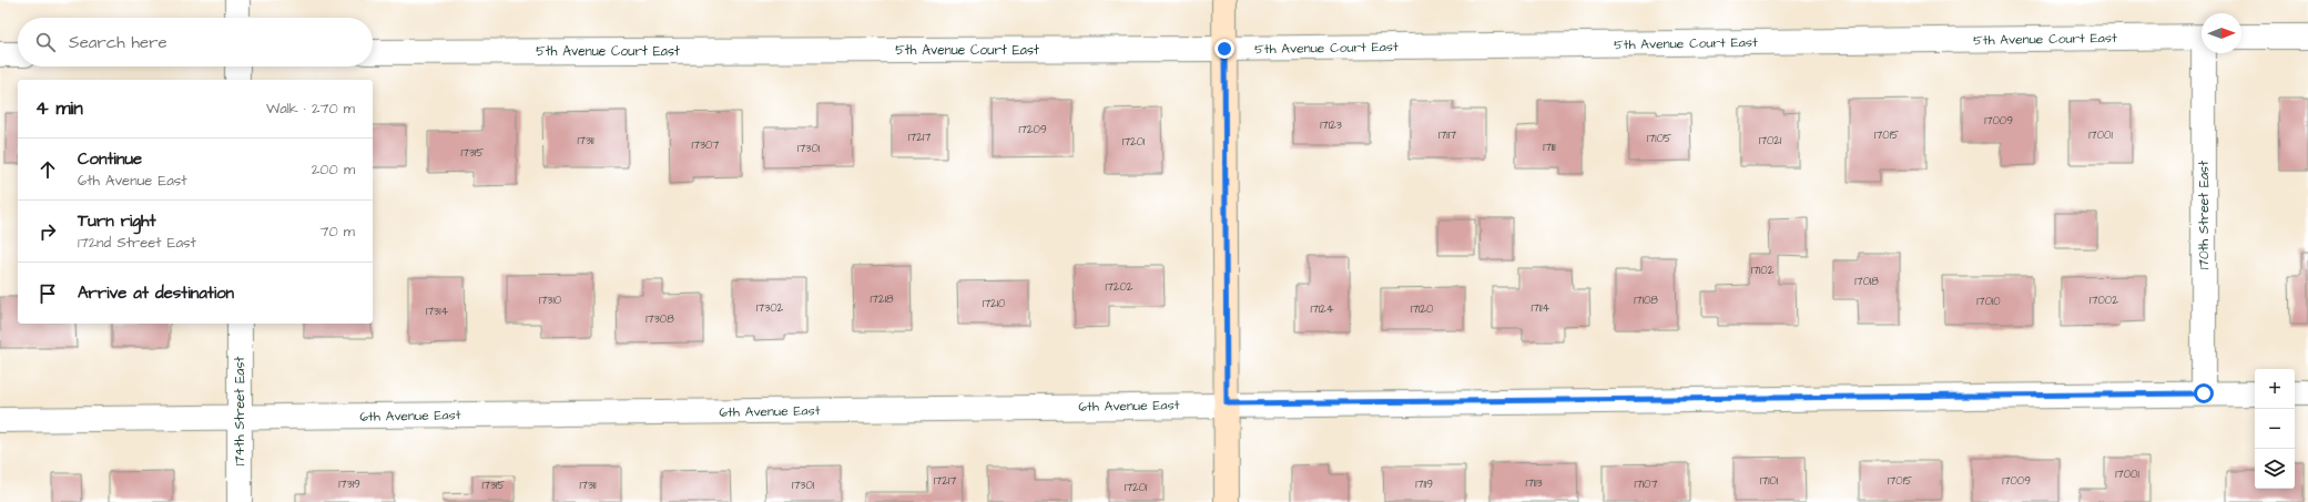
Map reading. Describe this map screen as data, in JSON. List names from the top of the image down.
{
  "streets": {
    "street": [
      "5th Avenue Court East",
      "170th Street East",
      "6th Avenue East",
      "174th Street East"
    ]
  },
  "crossings": [
    ["170th Street East", "6th Avenue East"],
    ["6th Avenue East", "174th Street East"]
  ],
  "house_numbers": [
    "17009",
    "17123",
    "17209",
    "17117",
    "17015",
    "17001",
    "17217",
    "17105",
    "17311",
    "17021",
    "17201",
    "17307",
    "17111",
    "17301",
    "17315",
    "17102",
    "17018",
    "17202",
    "17218",
    "17310",
    "17108",
    "17002",
    "17010",
    "17210",
    "17302",
    "17114",
    "17124",
    "17120",
    "17314",
    "17308",
    "17001",
    "17217",
    "17101",
    "17015",
    "17009",
    "17113",
    "17319",
    "17119",
    "17107",
    "17315",
    "17311",
    "17301",
    "17201"
  ],
  "north": "right",
  "page": {
    "search": "Search here",
    "heading": ["4 min", "Walk · 270 m"],
    "list": [
      ["Continue", "6th Avenue East", "200 m"],
      ["Turn right", "172nd Street East", "70 m"],
      "Arrive at destination"
    ],
    "map_buttons": ["+", "−"]
  }
}
